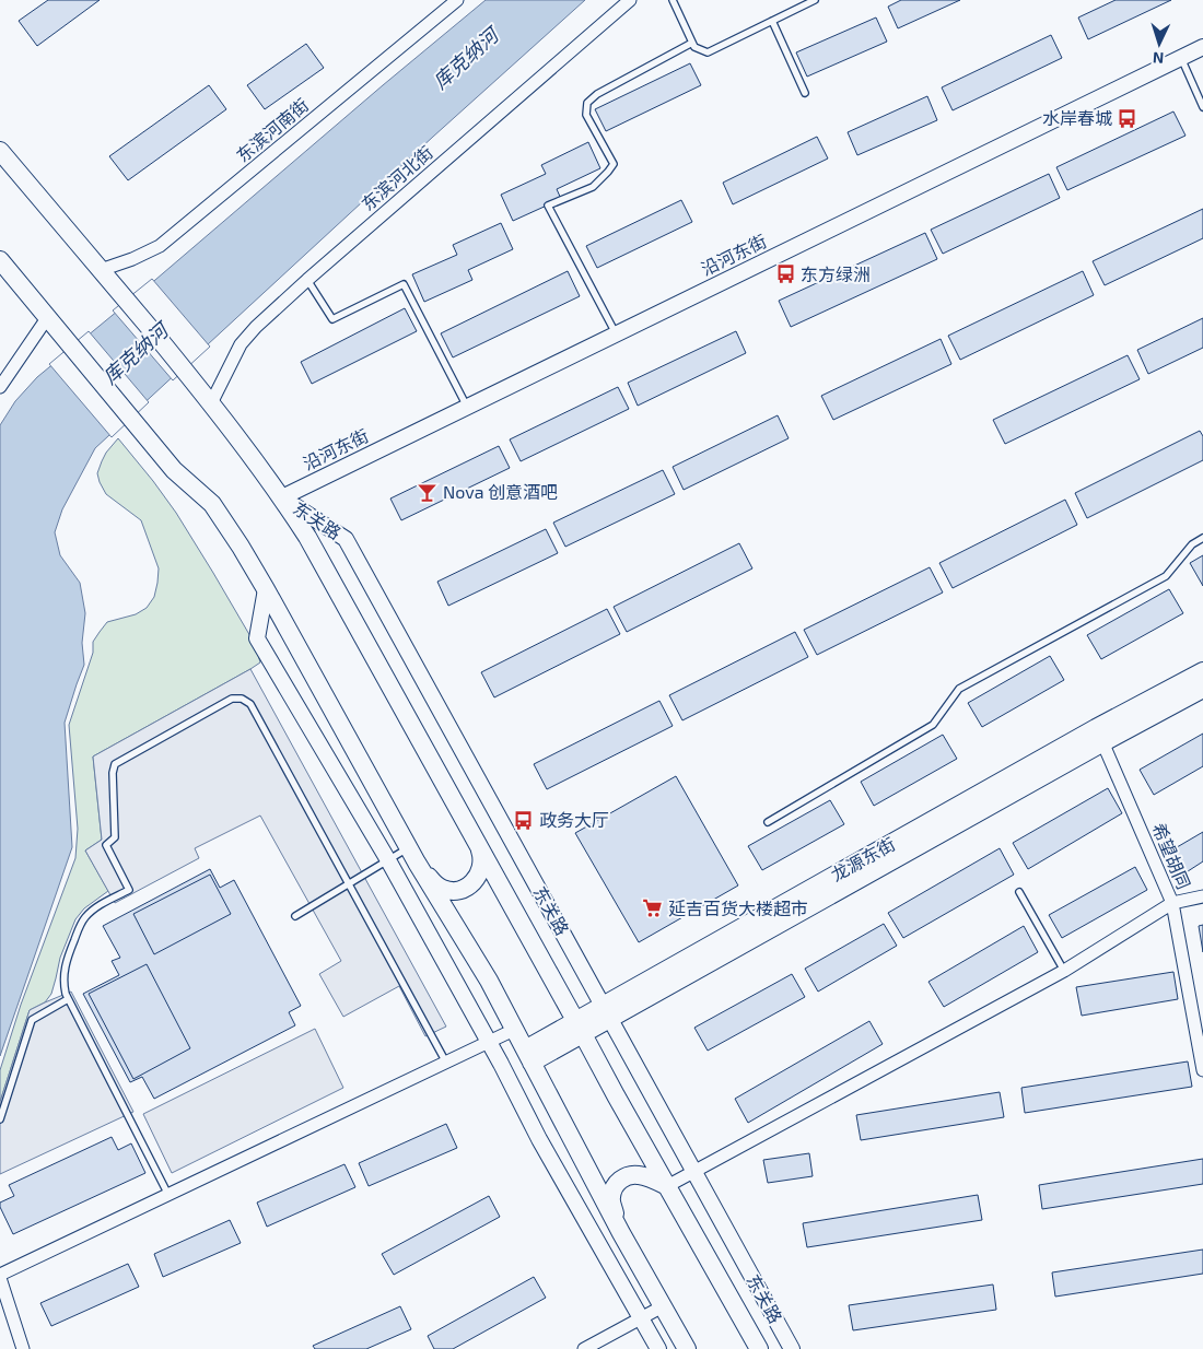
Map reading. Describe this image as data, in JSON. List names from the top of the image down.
{
  "streets": {
    "main road": ["东关路", "龙源东街"],
    "street": [
      "东滨河南街",
      "东滨河北街",
      "沿河东街",
      "希望胡同"
    ]
  },
  "crossings": [
    ["东滨河南街", "东关路"],
    ["东滨河北街", "东关路"],
    ["沿河东街", "东关路"],
    ["东关路", "龙源东街"],
    ["希望胡同", "龙源东街"]
  ],
  "water": ["库克纳河"],
  "places": {
    "bus stop": ["水岸春城", "东方绿洲", "政务大厅"],
    "bar": ["Nova 创意酒吧"],
    "supermarket": ["延吉百货大楼超市"]
  },
  "north": "bottom"
}
